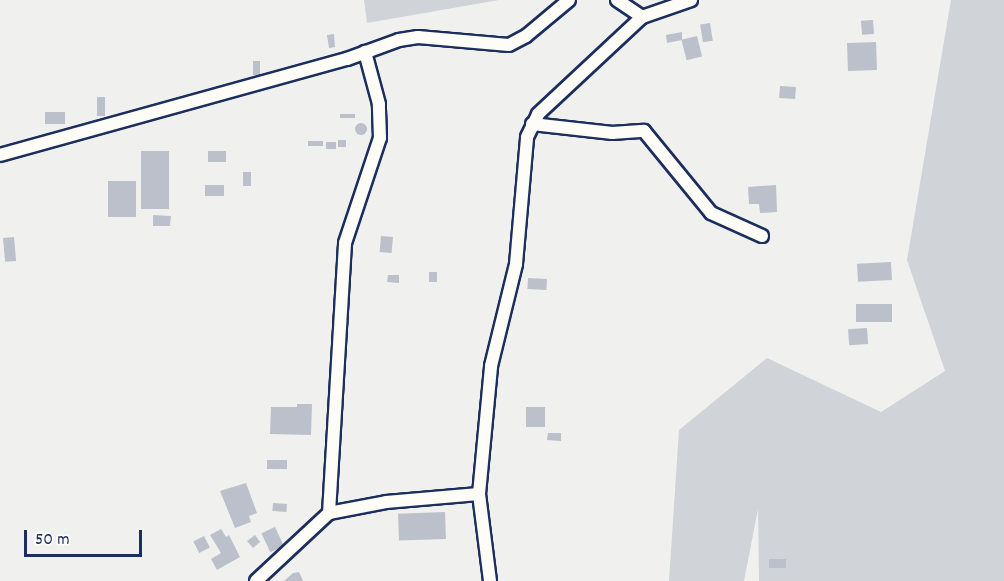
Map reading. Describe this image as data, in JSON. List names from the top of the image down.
{
  "scale_bar": "50 m"
}
